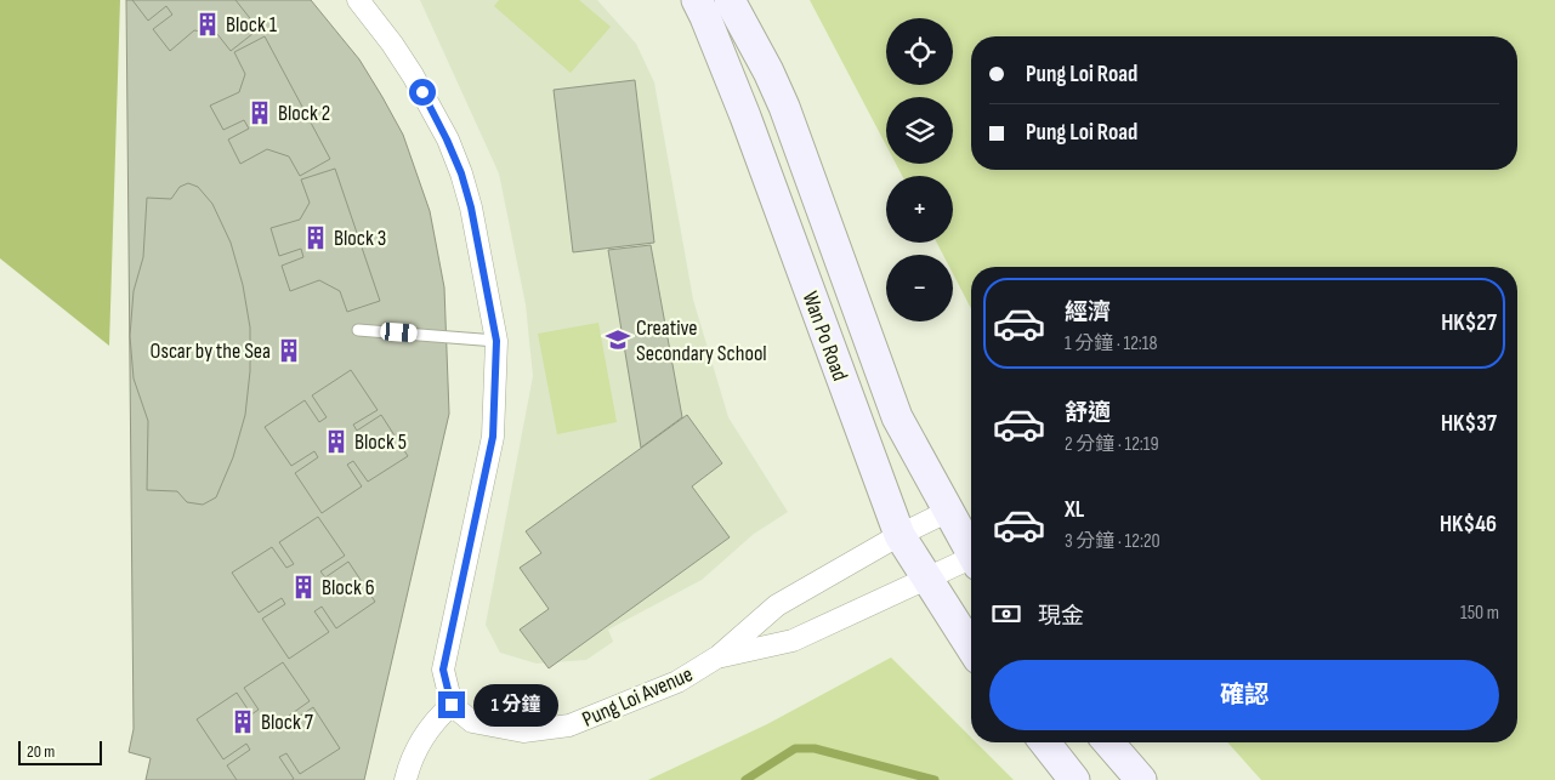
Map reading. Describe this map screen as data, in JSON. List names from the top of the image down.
{
  "streets": {
    "main road": ["Wan Po Road"],
    "street": ["Pung Loi Avenue"]
  },
  "crossings": [
    ["Wan Po Road", "Pung Loi Avenue"]
  ],
  "places": {
    "building": [
      "Block 1",
      "Block 2",
      "Block 3",
      "Oscar by the Sea",
      "Block 5",
      "Block 6",
      "Block 7"
    ],
    "school or university": ["Creative Secondary School"]
  },
  "scale_bar": "20 m",
  "page": {
    "map_buttons": ["+", "−"],
    "banner": ["Pung Loi Road", "Pung Loi Road"],
    "list": [
      {
        "name": "經濟",
        "note": "1 分鐘 · 12:18",
        "value": "HK$27"
      },
      {
        "name": "舒適",
        "note": "2 分鐘 · 12:19",
        "value": "HK$37"
      },
      {
        "name": "XL",
        "note": "3 分鐘 · 12:20",
        "value": "HK$46"
      }
    ],
    "pay": ["現金", "150 m"],
    "buttons": "確認",
    "bubble": "1 分鐘",
    "scale": "20 m"
  }
}
